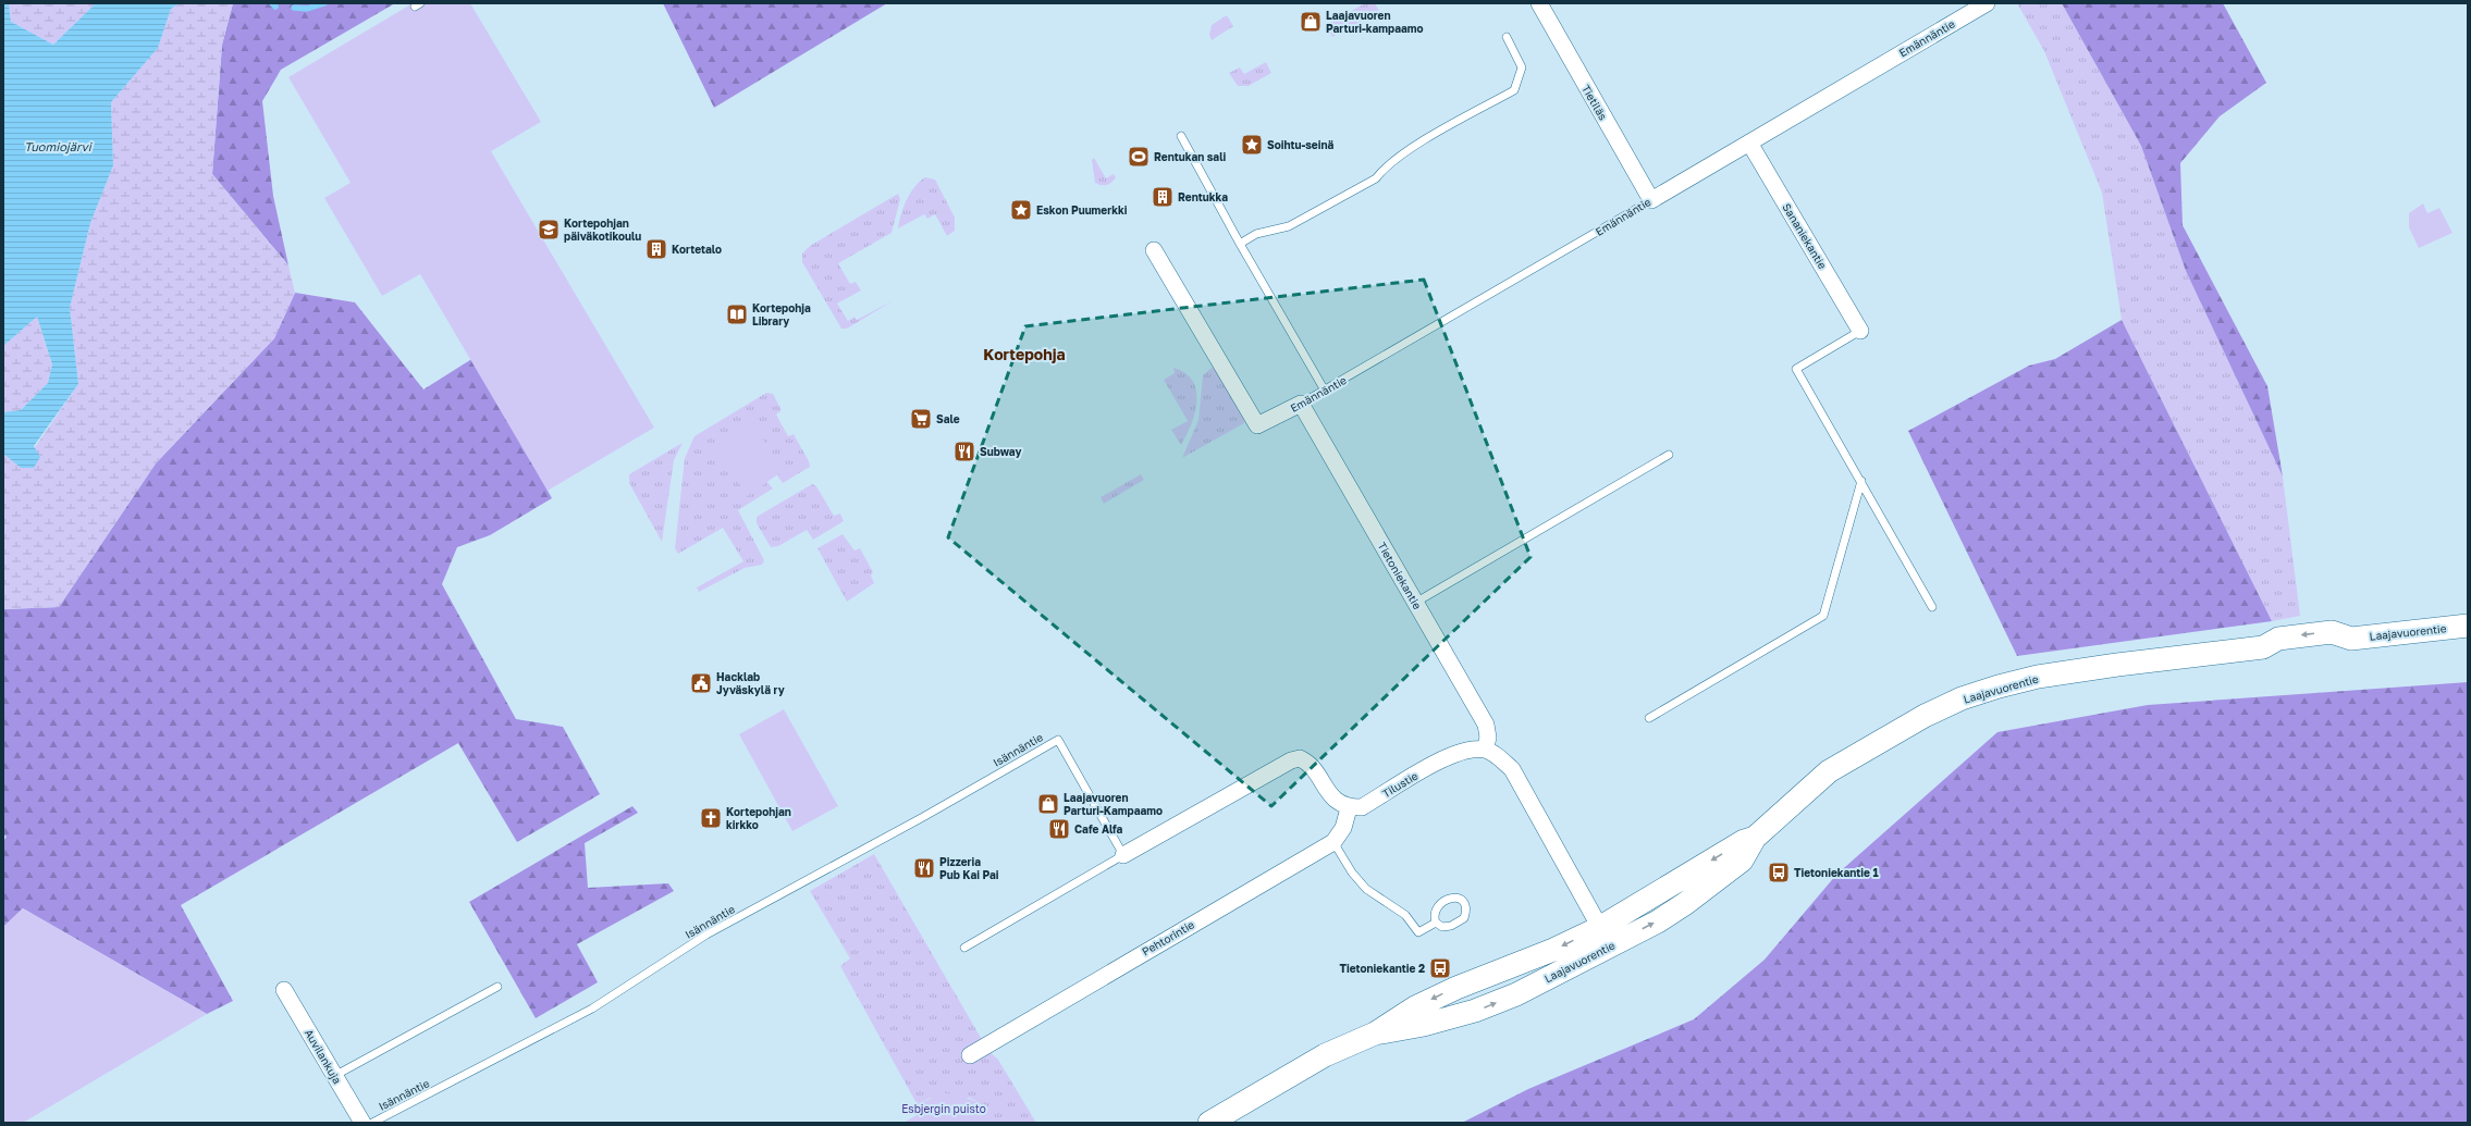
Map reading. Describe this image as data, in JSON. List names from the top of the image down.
{
  "streets": {
    "main road": ["Laajavuorentie"],
    "street": [
      "Emännäntie",
      "Tietiläs",
      "Sananiekantie",
      "Tietoniekantie",
      "Tilustie",
      "Pehtorintie",
      "Auvilankuja"
    ],
    "lane": ["Isännäntie"]
  },
  "crossings": [
    ["Emännäntie", "Tietiläs"],
    ["Emännäntie", "Sananiekantie"],
    ["Emännäntie", "Tietoniekantie"],
    ["Tietoniekantie", "Tilustie"],
    ["Tilustie", "Pehtorintie"]
  ],
  "districts": ["Kortepohja"],
  "water": ["Tuomiojärvi"],
  "parks": ["Esbjergin puisto"],
  "places": {
    "shop": ["Laajavuoren Parturi-kampaamo", "Laajavuoren Parturi-Kampaamo"],
    "place": ["Soihtu-seinä", "Eskon Puumerkki"],
    "sports": ["Rentukan sali"],
    "building": ["Rentukka", "Kortetalo"],
    "school or university": ["Kortepohjan päiväkotikoulu"],
    "library": ["Kortepohja Library"],
    "supermarket": ["Sale"],
    "restaurant": ["Subway", "Cafe Alfa", "Pizzeria Pub Kai Pai"],
    "public building": ["Hacklab Jyväskylä ry"],
    "church": ["Kortepohjan kirkko"],
    "bus stop": ["Tietoniekantie 1", "Tietoniekantie 2"]
  }
}
